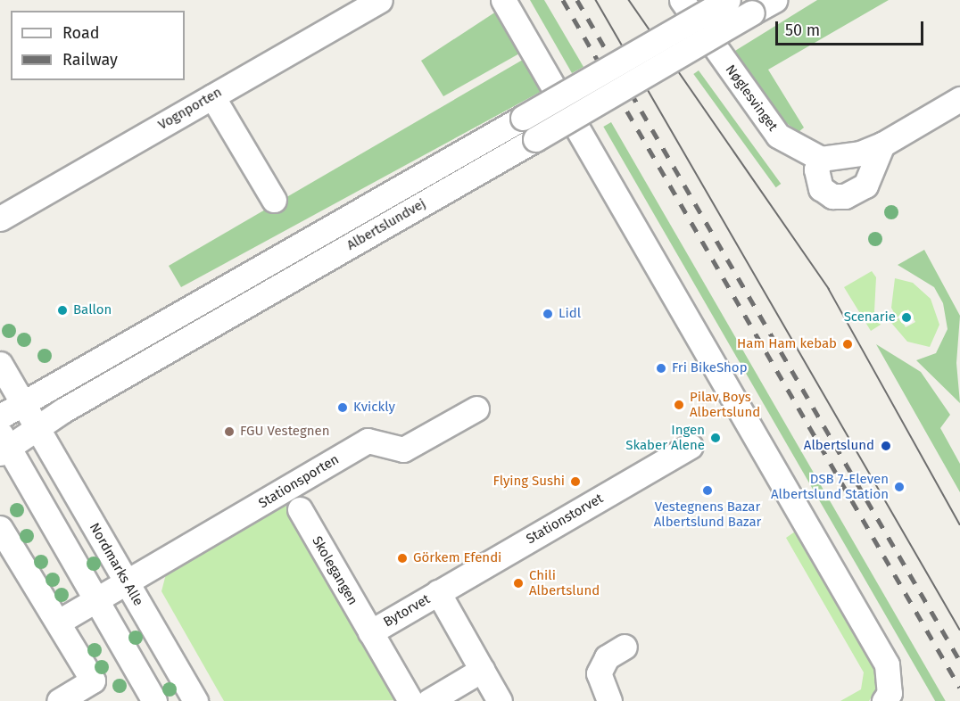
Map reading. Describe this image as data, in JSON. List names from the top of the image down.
{
  "streets": {
    "street": [
      "Nøglesvinget",
      "Vognporten",
      "Albertslundvej",
      "Stationsporten",
      "Stationstorvet",
      "Nordmarks Alle",
      "Skolegangen",
      "Bytorvet"
    ]
  },
  "crossings": [
    ["Albertslundvej", "Nordmarks Alle"],
    ["Stationsporten", "Nordmarks Alle"],
    ["Stationstorvet", "Bytorvet"],
    ["Skolegangen", "Bytorvet"]
  ],
  "places": [
    "Ballon",
    "Lidl",
    "Scenarie",
    "Ham Ham kebab",
    "Fri BikeShop",
    "Pilav Boys Albertslund",
    "Kvickly",
    "FGU Vestegnen",
    "Ingen Skaber Alene",
    "Albertslund",
    "Flying Sushi",
    "DSB 7-Eleven Albertslund Station",
    "Vestegnens Bazar Albertslund Bazar",
    "Görkem Efendi",
    "Chili Albertslund"
  ],
  "legend": ["Road", "Railway"],
  "scale_bar": "50 m"
}
